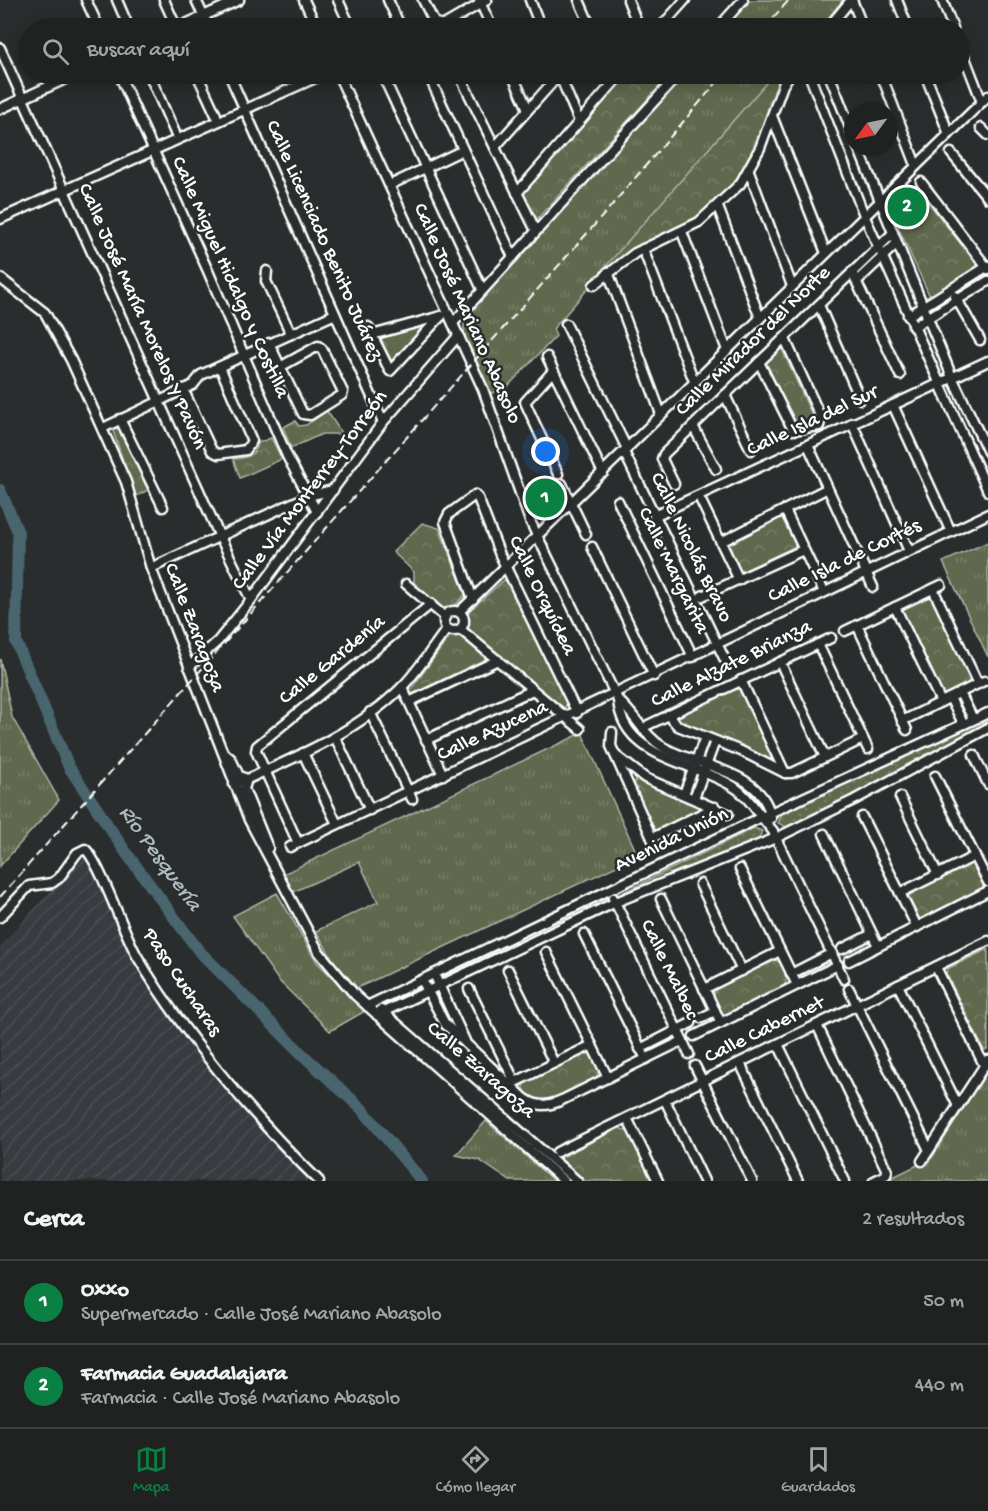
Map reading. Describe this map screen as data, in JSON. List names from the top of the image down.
{
  "streets": {
    "street": [
      "Calle Licenciado Benito Juárez",
      "Calle Miguel Hidalgo y Costilla",
      "Calle José Mariano Abasolo",
      "Calle José María Morelos Y Pavón",
      "Calle Mirador del Norte",
      "Calle Isla del Sur",
      "Calle Vía Monterrey-Torreón",
      "Calle Nicolás Bravo",
      "Calle Isla de Cortés",
      "Calle Margarita",
      "Calle Orquídea",
      "Calle Zaragoza",
      "Calle Gardenía",
      "Calle Alzate Brianza",
      "Calle Azucena",
      "Avenida Unión",
      "Calle Malbec",
      "Paso Cucharas",
      "Calle Cabernet"
    ]
  },
  "crossings": [
    ["Calle Licenciado Benito Juárez", "Calle Vía Monterrey-Torreón"],
    ["Calle Miguel Hidalgo y Costilla", "Calle Vía Monterrey-Torreón"],
    ["Calle José Mariano Abasolo", "Calle Vía Monterrey-Torreón"],
    ["Calle José Mariano Abasolo", "Calle Azucena"],
    ["Calle José Mariano Abasolo", "Avenida Unión"],
    ["Calle José María Morelos Y Pavón", "Calle Vía Monterrey-Torreón"],
    ["Calle Isla del Sur", "Calle Nicolás Bravo"],
    ["Calle Vía Monterrey-Torreón", "Calle Zaragoza"],
    ["Calle Nicolás Bravo", "Calle Isla de Cortés"],
    ["Calle Nicolás Bravo", "Calle Azucena"],
    ["Calle Isla de Cortés", "Calle Azucena"],
    ["Calle Margarita", "Calle Azucena"],
    ["Calle Orquídea", "Calle Azucena"],
    ["Calle Zaragoza", "Avenida Unión"],
    ["Calle Gardenía", "Calle Azucena"],
    ["Avenida Unión", "Calle Malbec"]
  ],
  "water": ["Río Pesquería"],
  "north": "bottom left",
  "page": {
    "search": "Buscar aquí",
    "pins": ["2", "1"],
    "heading": ["Cerca", "2 resultados"],
    "list": [
      {
        "mark": "1",
        "name": "Oxxo",
        "note": "Supermercado · Calle José Mariano Abasolo",
        "value": "50 m"
      },
      {
        "mark": "2",
        "name": "Farmacia Guadalajara",
        "note": "Farmacia · Calle José Mariano Abasolo",
        "value": "440 m"
      }
    ],
    "nav": ["Mapa", "Cómo llegar", "Guardados"]
  }
}
